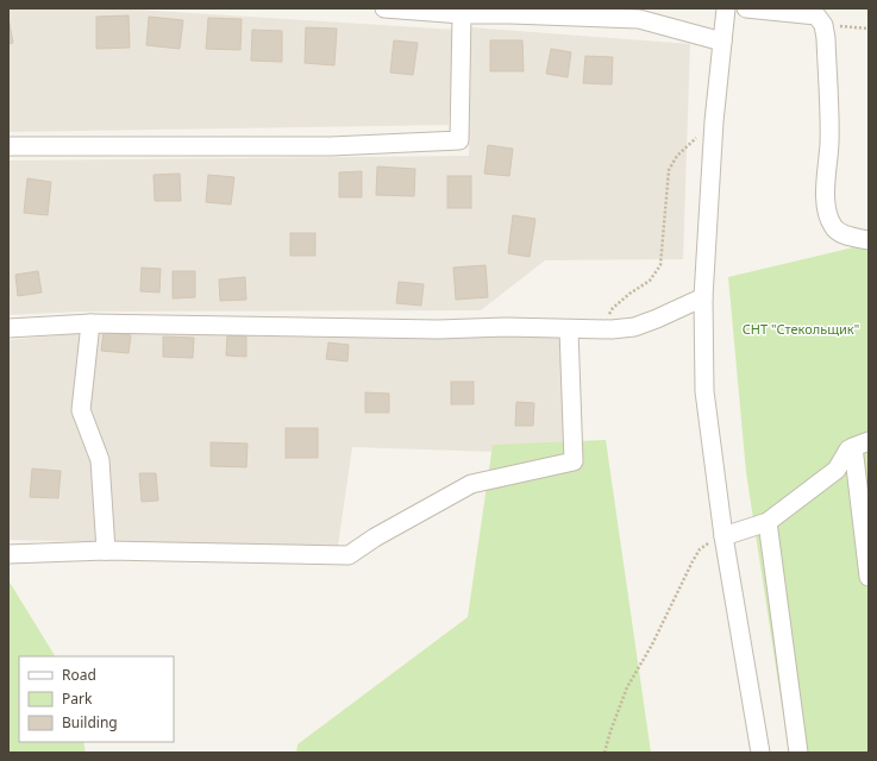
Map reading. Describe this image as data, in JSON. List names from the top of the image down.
{
  "parks": ["СНТ \"Стекольщик\""],
  "legend": ["Road", "Park", "Building"]
}
